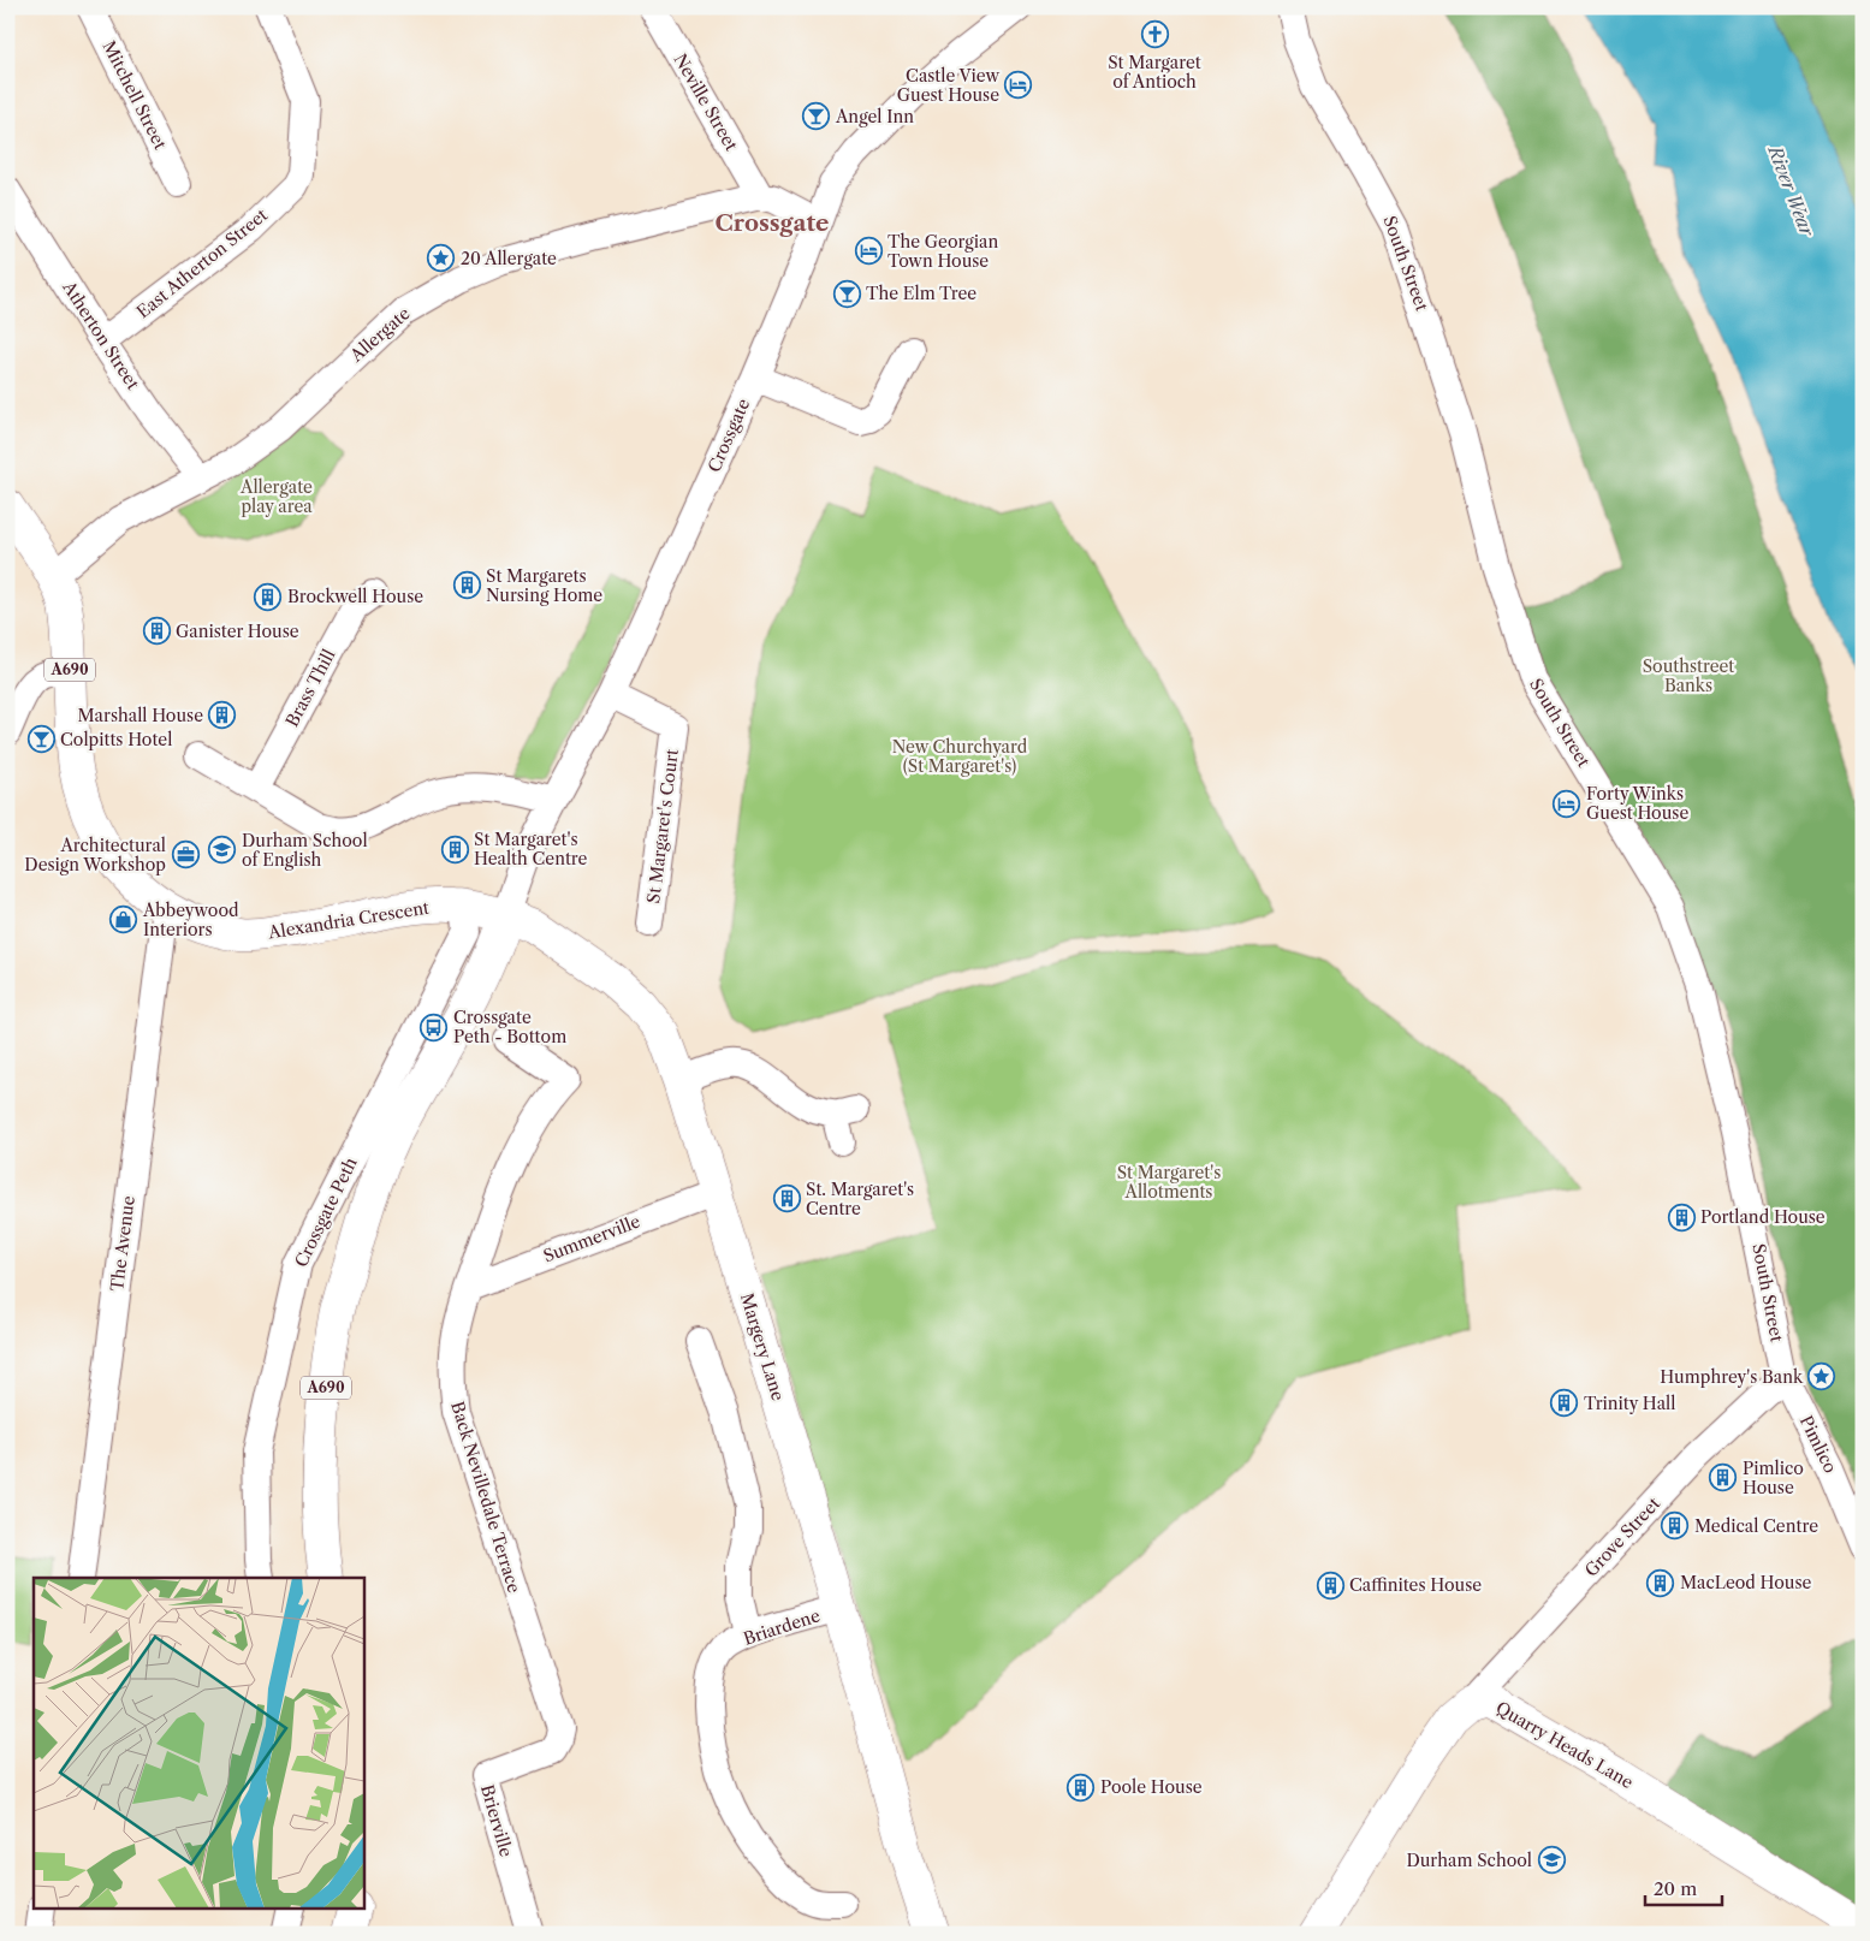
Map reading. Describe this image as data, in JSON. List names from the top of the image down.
{
  "streets": {
    "main road": [
      "A690",
      "Alexandria Crescent",
      "Margery Lane",
      "Quarry Heads Lane"
    ],
    "street": [
      "Mitchell Street",
      "Neville Street",
      "East Atherton Street",
      "South Street",
      "Allergate",
      "Atherton Street",
      "Crossgate",
      "Brass Thill",
      "St Margaret's Court",
      "Crossgate Peth",
      "Summerville",
      "The Avenue",
      "Pimlico",
      "Back Nevilledale Terrace",
      "Grove Street",
      "Briardene",
      "Brierville"
    ]
  },
  "crossings": [
    ["Neville Street", "Allergate"],
    ["East Atherton Street", "Atherton Street"],
    ["South Street", "Pimlico"],
    ["South Street", "Grove Street"],
    ["Allergate", "Atherton Street"],
    ["Allergate", "A690"],
    ["Allergate", "Alexandria Crescent"],
    ["Crossgate", "A690"],
    ["Crossgate", "St Margaret's Court"],
    ["Crossgate", "Alexandria Crescent"],
    ["Crossgate", "Margery Lane"],
    ["A690", "Alexandria Crescent"],
    ["A690", "Margery Lane"],
    ["Alexandria Crescent", "Crossgate Peth"],
    ["Alexandria Crescent", "The Avenue"],
    ["Alexandria Crescent", "Margery Lane"],
    ["Summerville", "Margery Lane"],
    ["Summerville", "Back Nevilledale Terrace"],
    ["Margery Lane", "Briardene"],
    ["Pimlico", "Grove Street"],
    ["Back Nevilledale Terrace", "Brierville"],
    ["Grove Street", "Quarry Heads Lane"]
  ],
  "districts": ["Crossgate"],
  "water": ["River Wear"],
  "parks": [
    "Allergate play area",
    "Southstreet Banks",
    "New Churchyard (St Margaret's)",
    "St Margaret's Allotments"
  ],
  "places": {
    "church": ["St Margaret of Antioch"],
    "hotel": ["Castle View Guest House", "The Georgian Town House", "Forty Winks Guest House"],
    "bar": ["Angel Inn", "The Elm Tree", "Colpitts Hotel"],
    "place": ["20 Allergate", "Humphrey's Bank"],
    "building": [
      "St Margarets Nursing Home",
      "Brockwell House",
      "Ganister House",
      "Marshall House",
      "St Margaret's Health Centre",
      "St. Margaret's Centre",
      "Portland House",
      "Trinity Hall",
      "Pimlico House",
      "Medical Centre",
      "MacLeod House",
      "Caffinites House",
      "Poole House"
    ],
    "school or university": ["Durham School of English", "Durham School"],
    "office": ["Architectural Design Workshop"],
    "shop": ["Abbeywood Interiors"],
    "bus stop": ["Crossgate Peth - Bottom"]
  },
  "scale_bar": "20 m"
}
